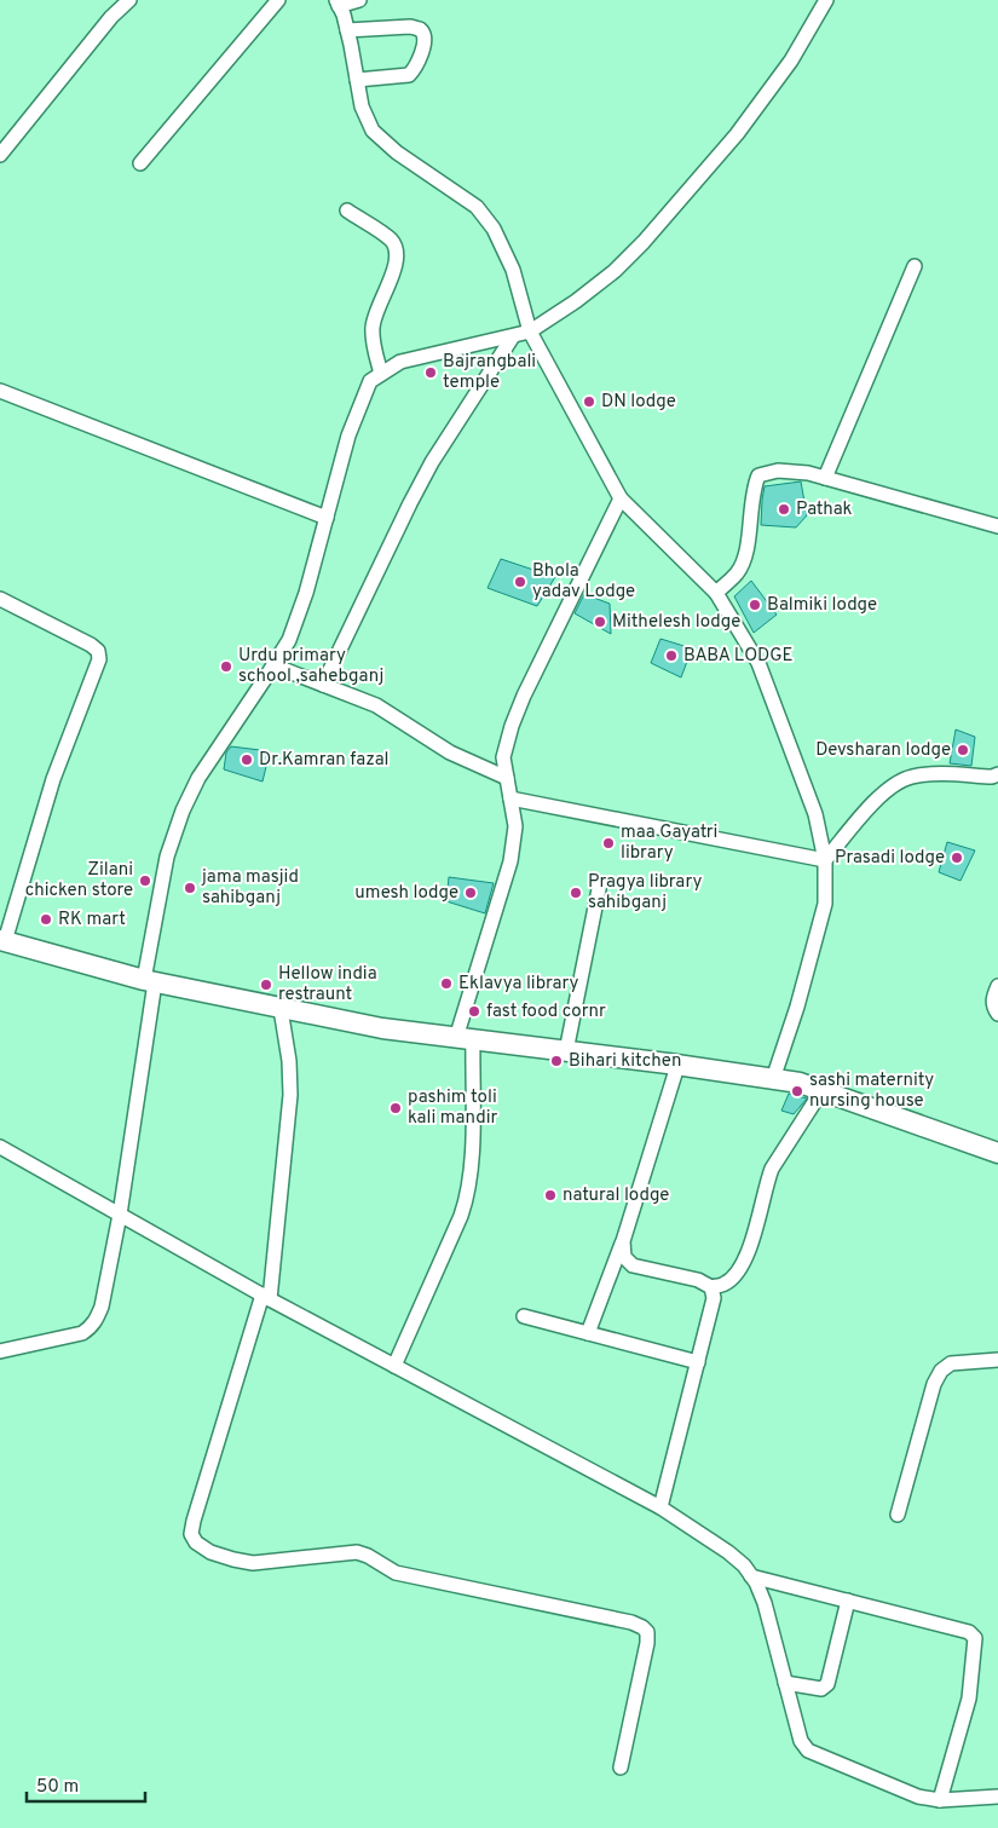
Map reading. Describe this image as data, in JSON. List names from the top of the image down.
{
  "places": [
    "Bajrangbali temple",
    "DN lodge",
    "Pathak",
    "Bhola yadav Lodge",
    "Balmiki lodge",
    "Mithelesh lodge",
    "BABA LODGE",
    "Urdu primary school ,sahebganj",
    "Devsharan lodge",
    "Dr.Kamran fazal",
    "maa Gayatri library",
    "Prasadi lodge",
    "Zilani chicken store",
    "jama masjid sahibganj",
    "umesh lodge",
    "Pragya library sahibganj",
    "RK mart",
    "Eklavya library",
    "Hellow india restraunt",
    "fast food cornr",
    "Bihari kitchen",
    "sashi maternity nursing house",
    "pashim toli kali mandir",
    "natural lodge"
  ],
  "scale_bar": "50 m"
}
